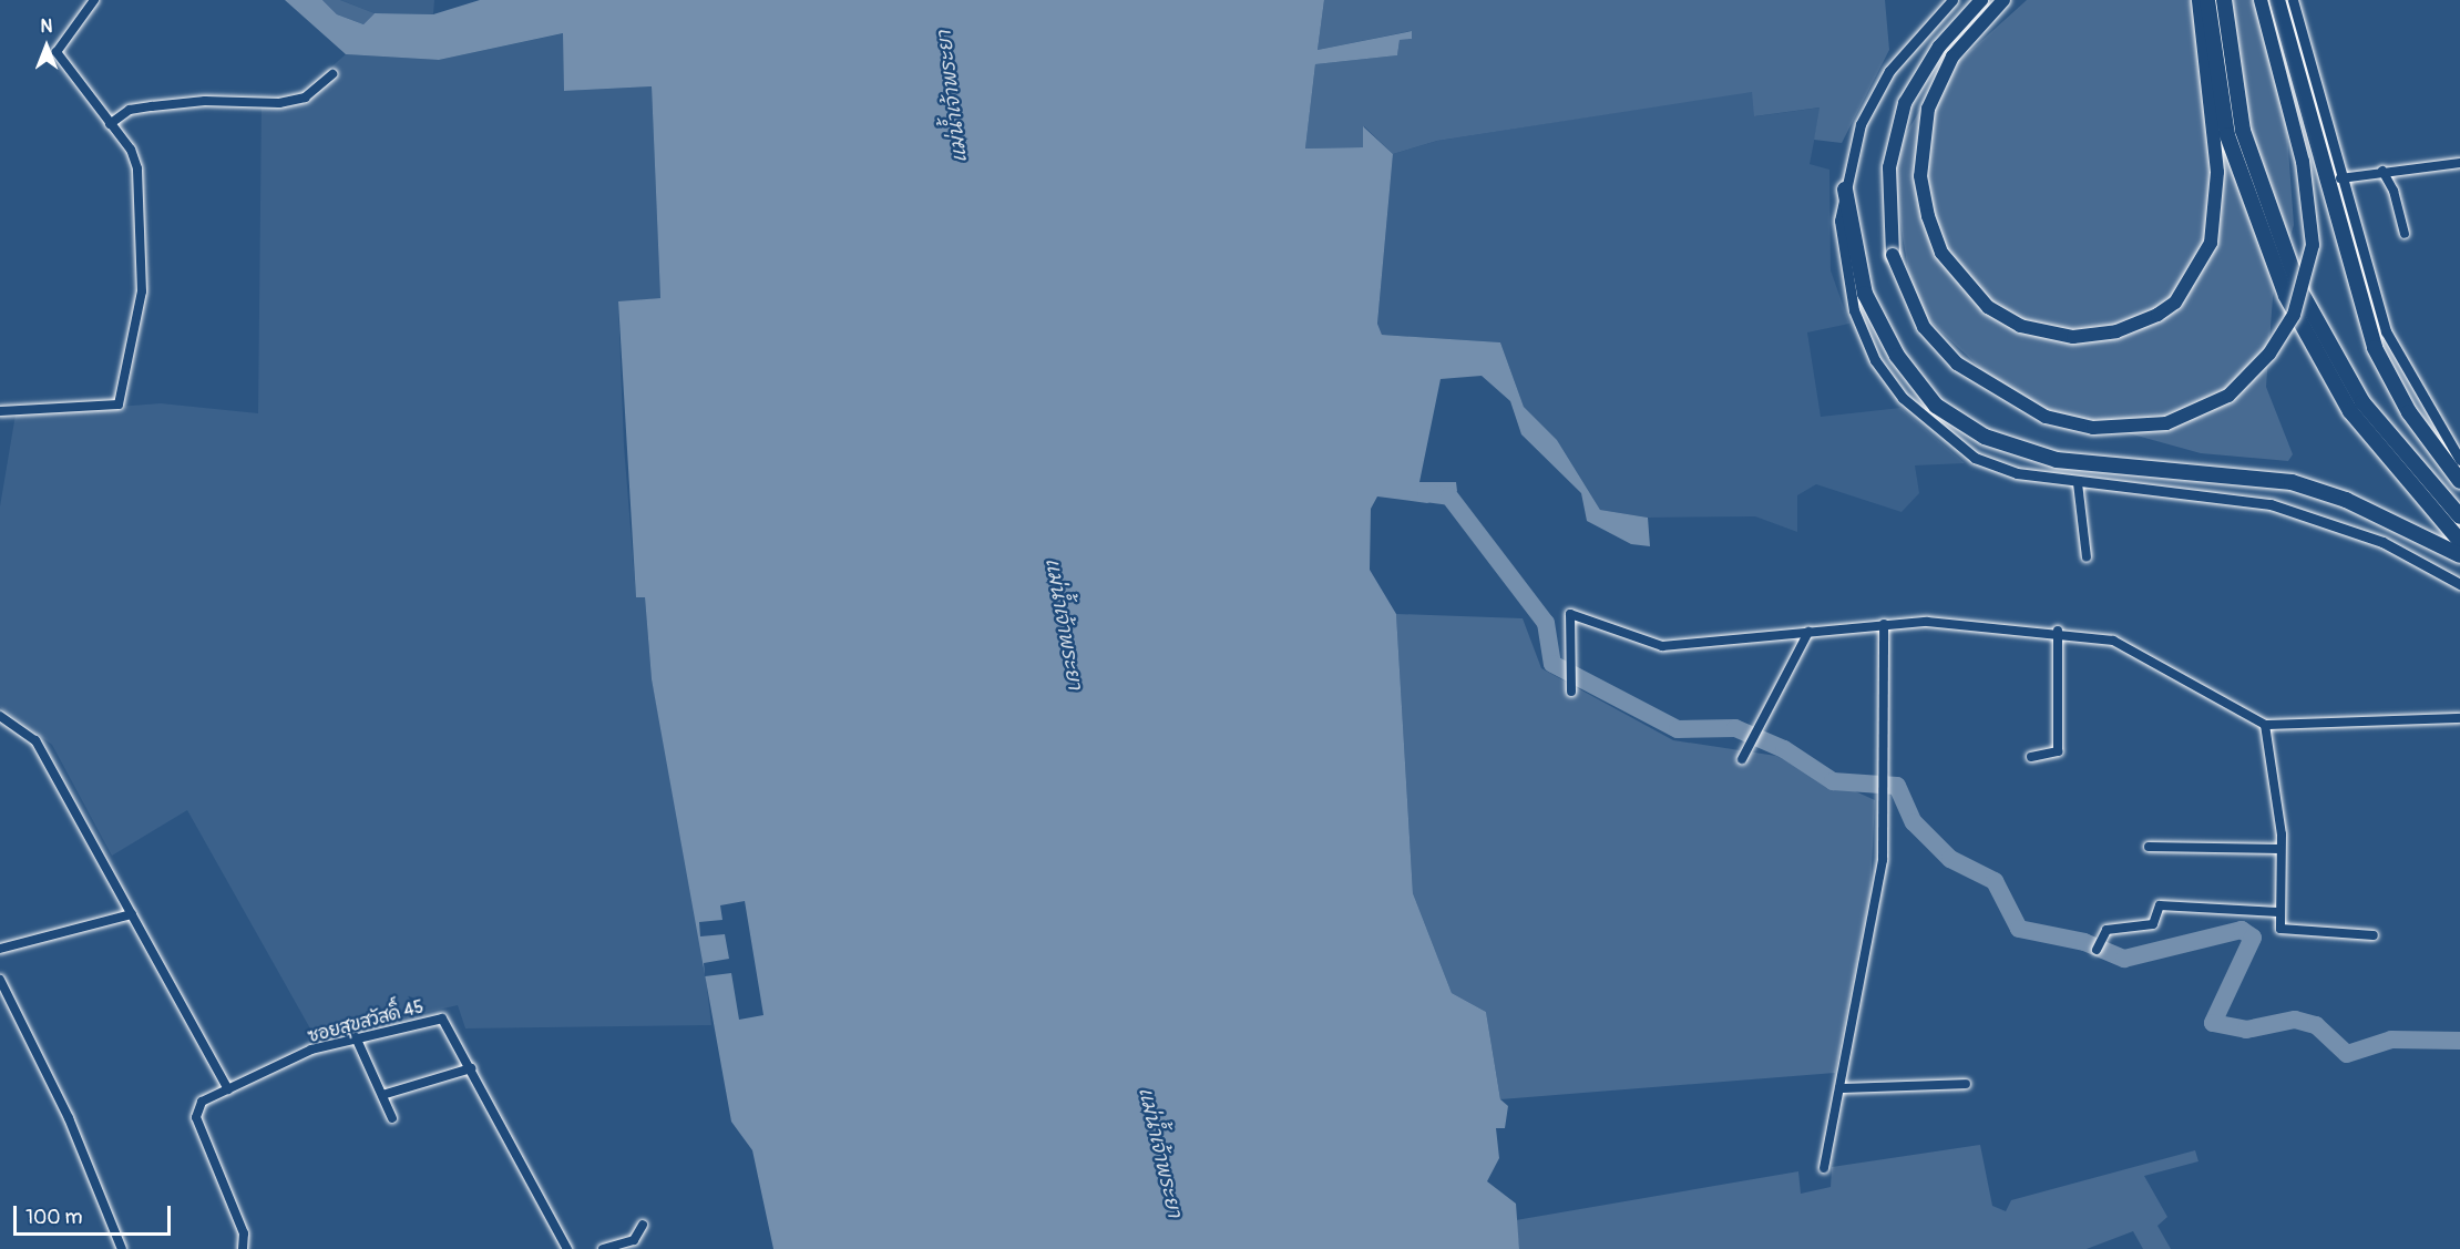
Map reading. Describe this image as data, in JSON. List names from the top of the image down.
{
  "streets": {
    "street": ["ซอยสุขสวัสดิ์ 45"]
  },
  "water": ["แม่น้ำเจ้าพระยา"],
  "scale_bar": "100 m",
  "north": "top"
}
